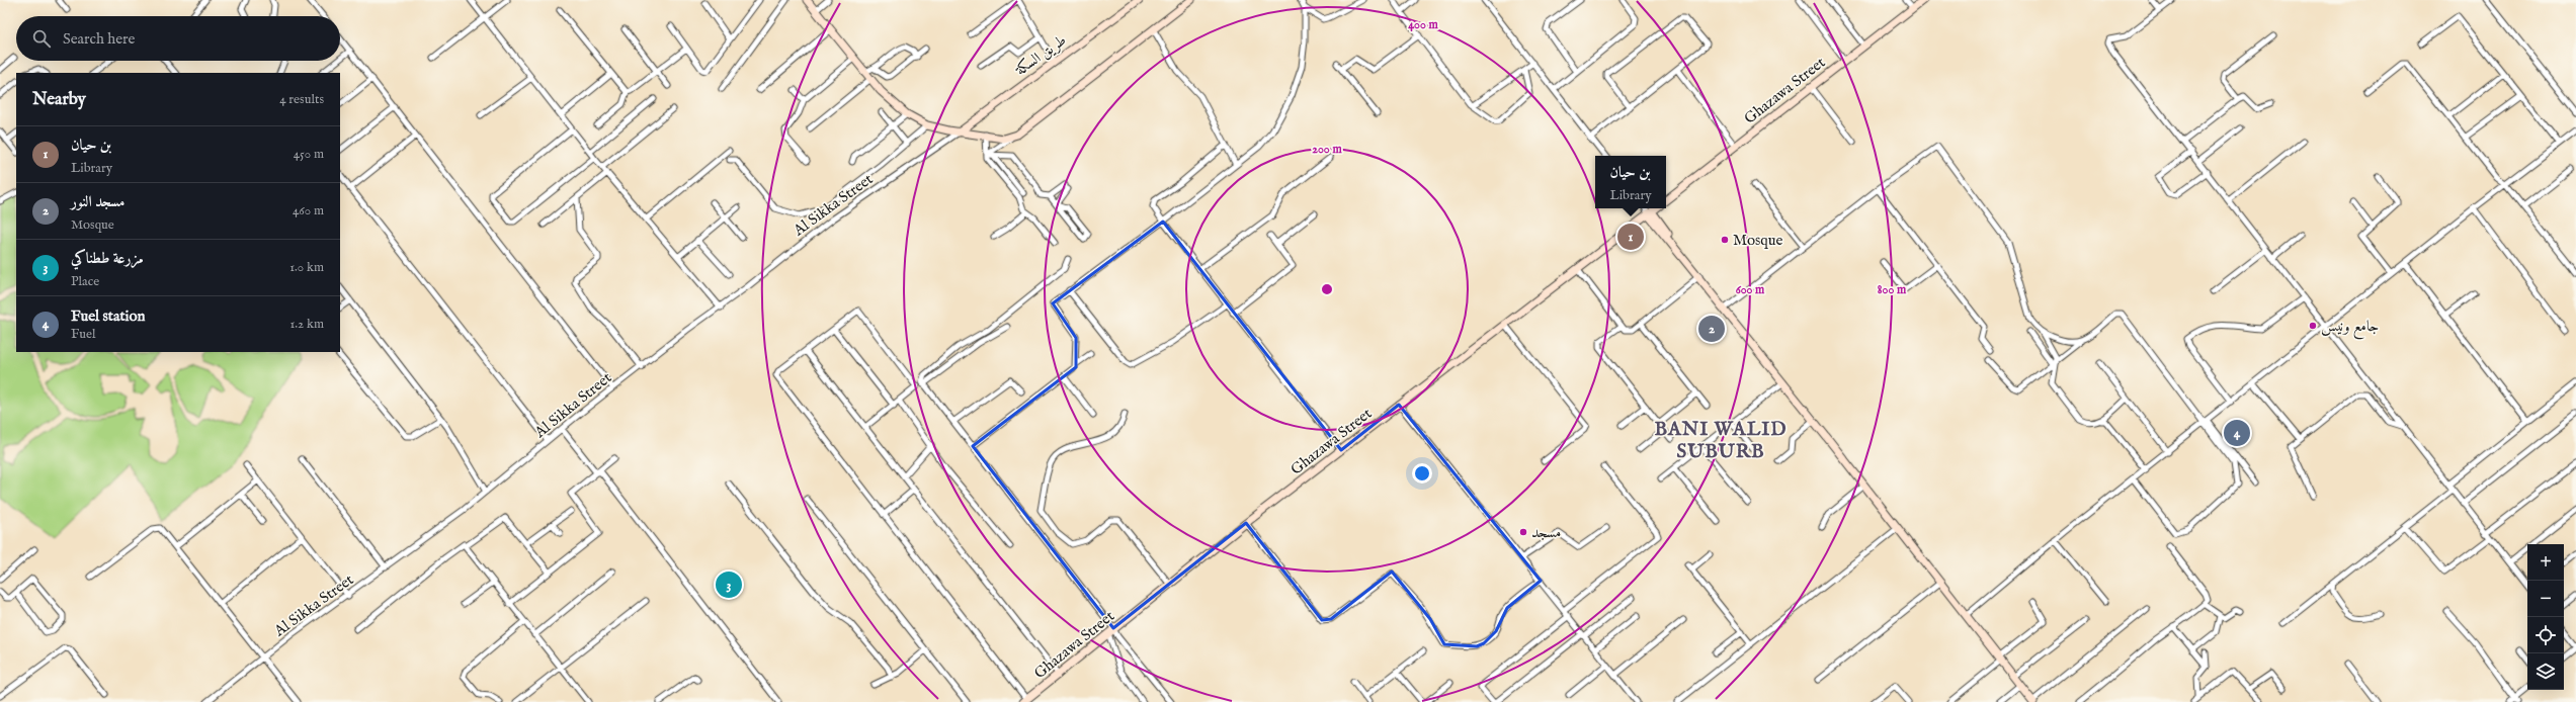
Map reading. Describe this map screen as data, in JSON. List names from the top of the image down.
{
  "streets": {
    "main road": ["طريق السكة", "Ghazawa Street"],
    "street": ["Al Sikka Street"]
  },
  "crossings": [
    ["طريق السكة", "Al Sikka Street"]
  ],
  "districts": ["BANI WALID SUBURB"],
  "places": ["Mosque", "جامع ونيس", "مسجد"],
  "page": {
    "search": "Search here",
    "heading": ["Nearby", "4 results"],
    "list": [
      {
        "mark": "1",
        "name": "بن حيان",
        "note": "Library",
        "value": "450 m"
      },
      {
        "mark": "2",
        "name": "مسجد النور",
        "note": "Mosque",
        "value": "460 m"
      },
      {
        "mark": "3",
        "name": "مزرعة ططناكي",
        "note": "Place",
        "value": "1.0 km"
      },
      {
        "mark": "4",
        "name": "Fuel station",
        "note": "Fuel",
        "value": "1.2 km"
      }
    ],
    "popup": ["بن حيان", "Library"],
    "pins": [
      "1",
      "2",
      "4",
      "3"
    ],
    "map_buttons": ["+", "−"]
  },
  "rings": [
    "400 m",
    "200 m",
    "600 m",
    "800 m"
  ]
}
